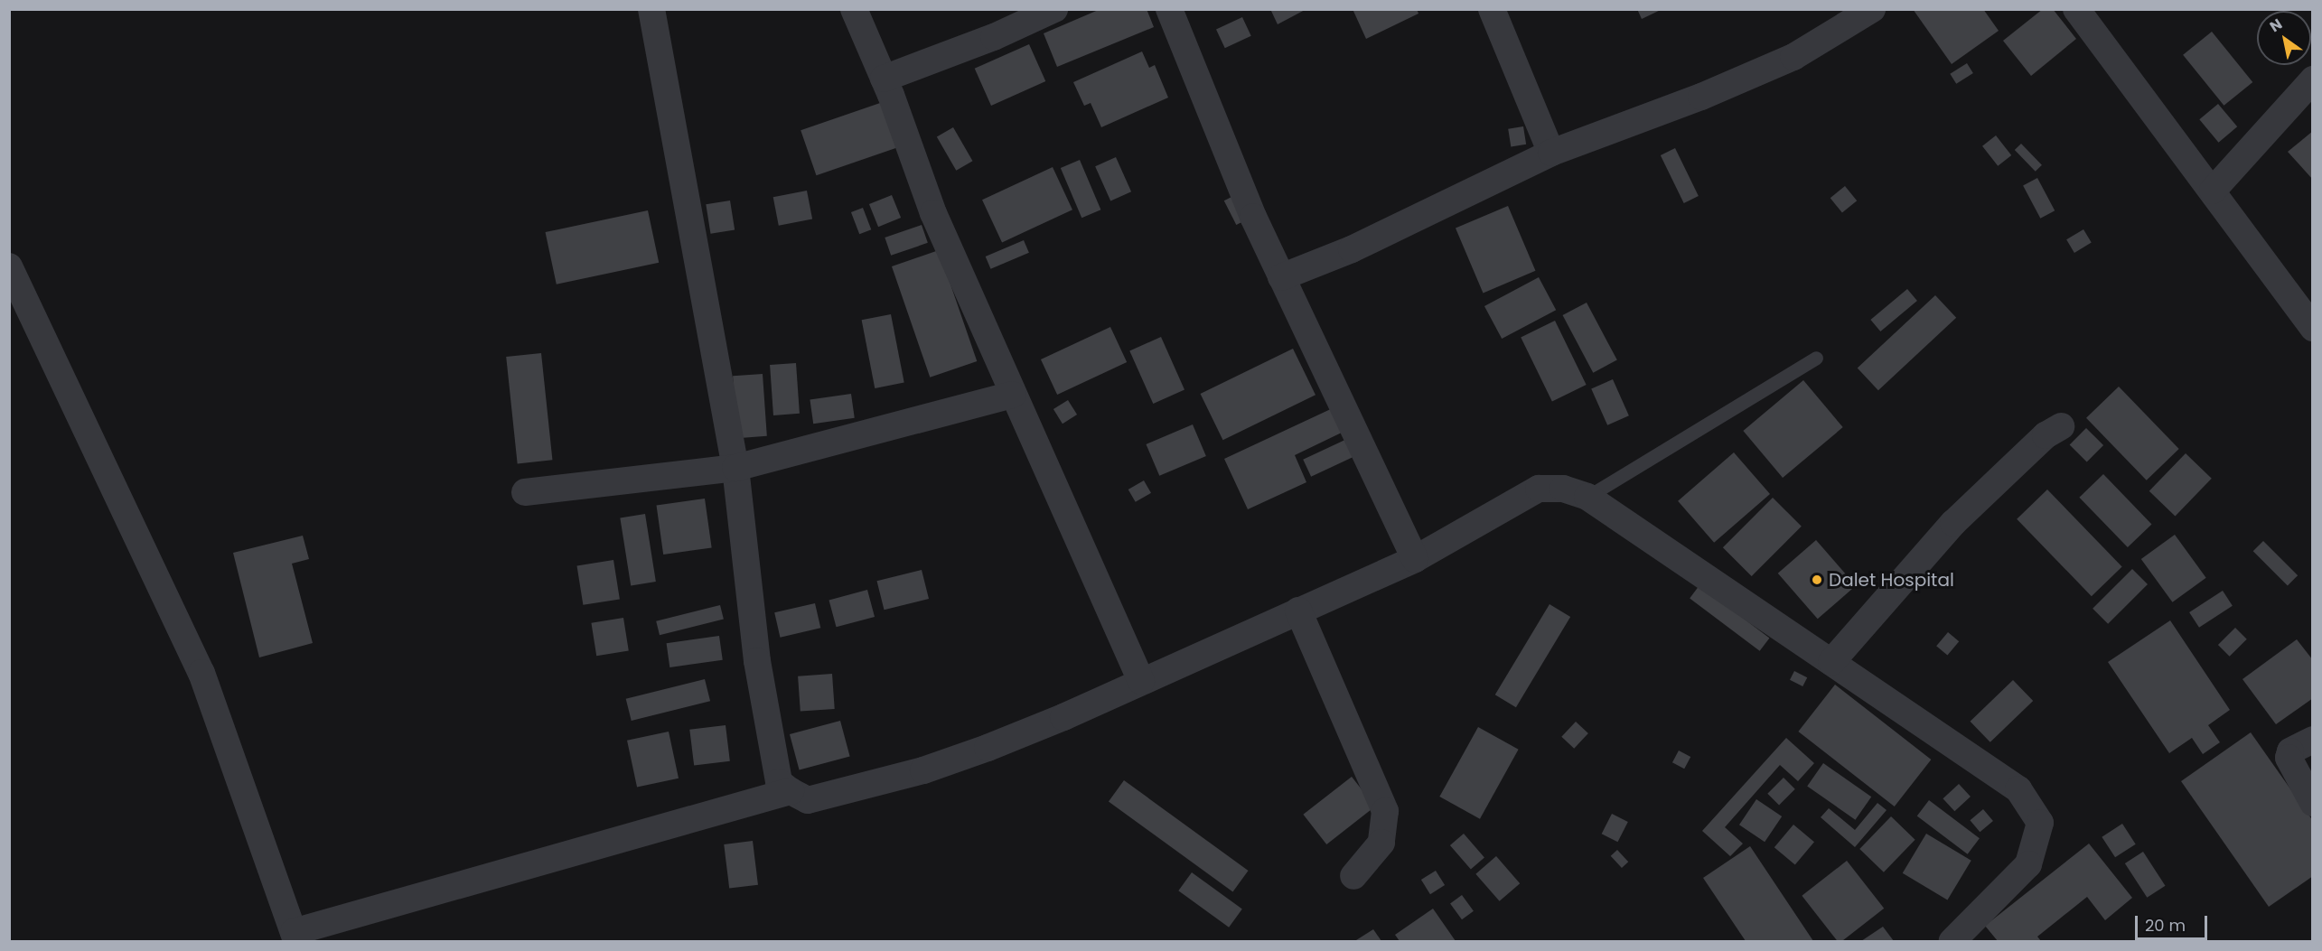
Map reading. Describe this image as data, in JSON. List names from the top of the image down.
{
  "places": ["Dalet Hospital"],
  "scale_bar": "20 m",
  "north": "top left"
}
